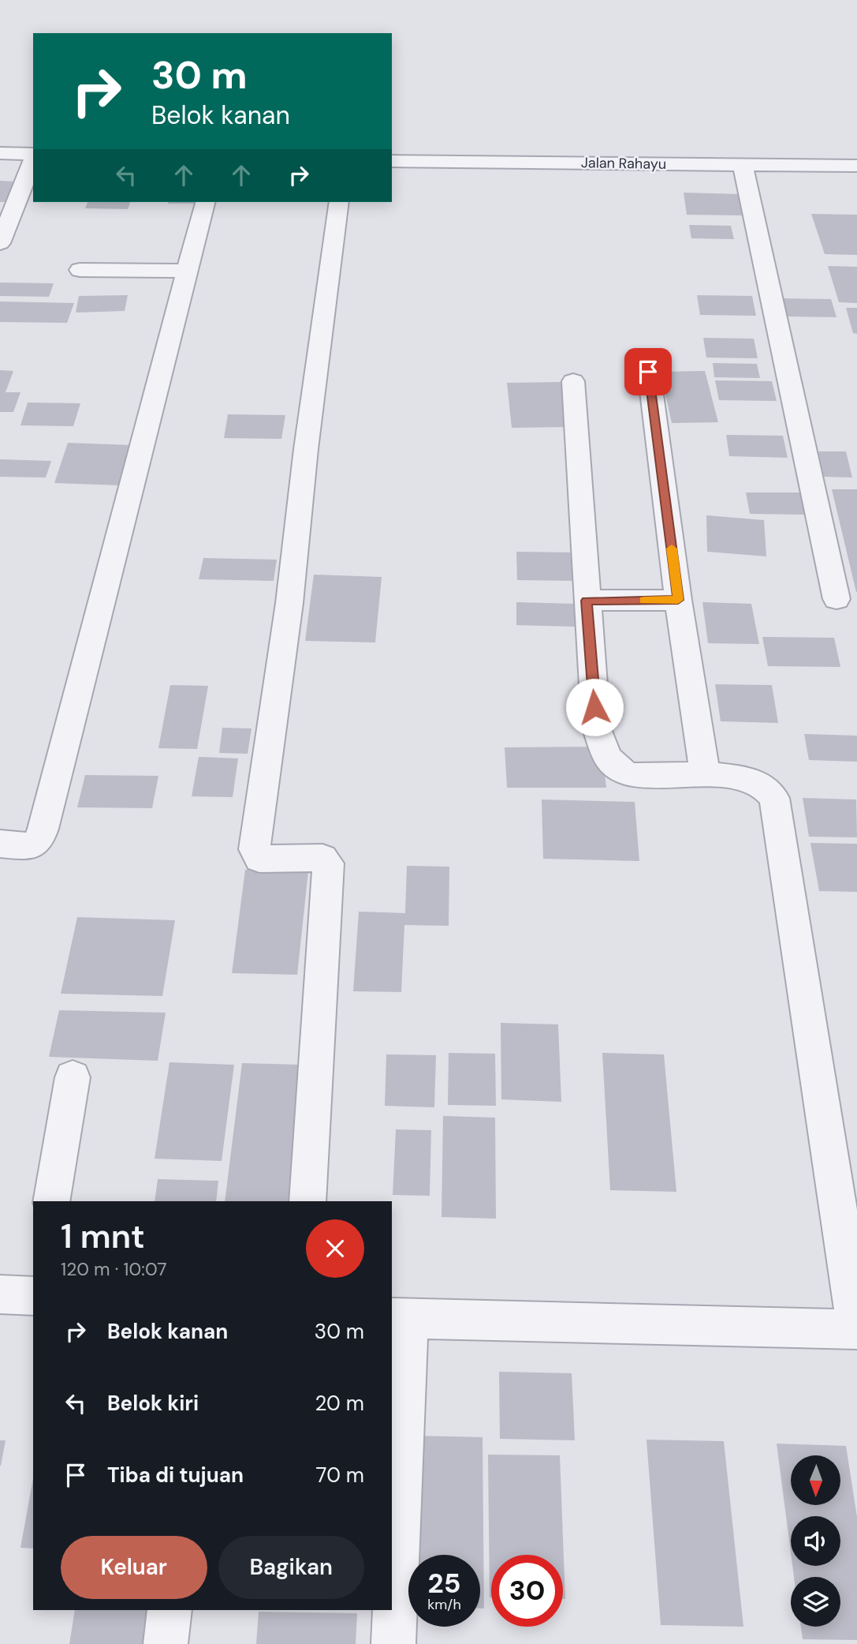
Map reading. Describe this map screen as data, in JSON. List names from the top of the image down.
{
  "streets": {
    "street": ["Jalan Rahayu"]
  },
  "north": "bottom",
  "page": {
    "turn": ["30 m", "Belok kanan"],
    "heading": ["1 mnt", "120 m · 10:07"],
    "list": [
      {
        "name": "Belok kanan",
        "value": "30 m"
      },
      {
        "name": "Belok kiri",
        "value": "20 m"
      },
      {
        "name": "Tiba di tujuan",
        "value": "70 m"
      }
    ],
    "buttons": ["Keluar", "Bagikan"],
    "speed": "25 km/h",
    "limit": "30"
  }
}
